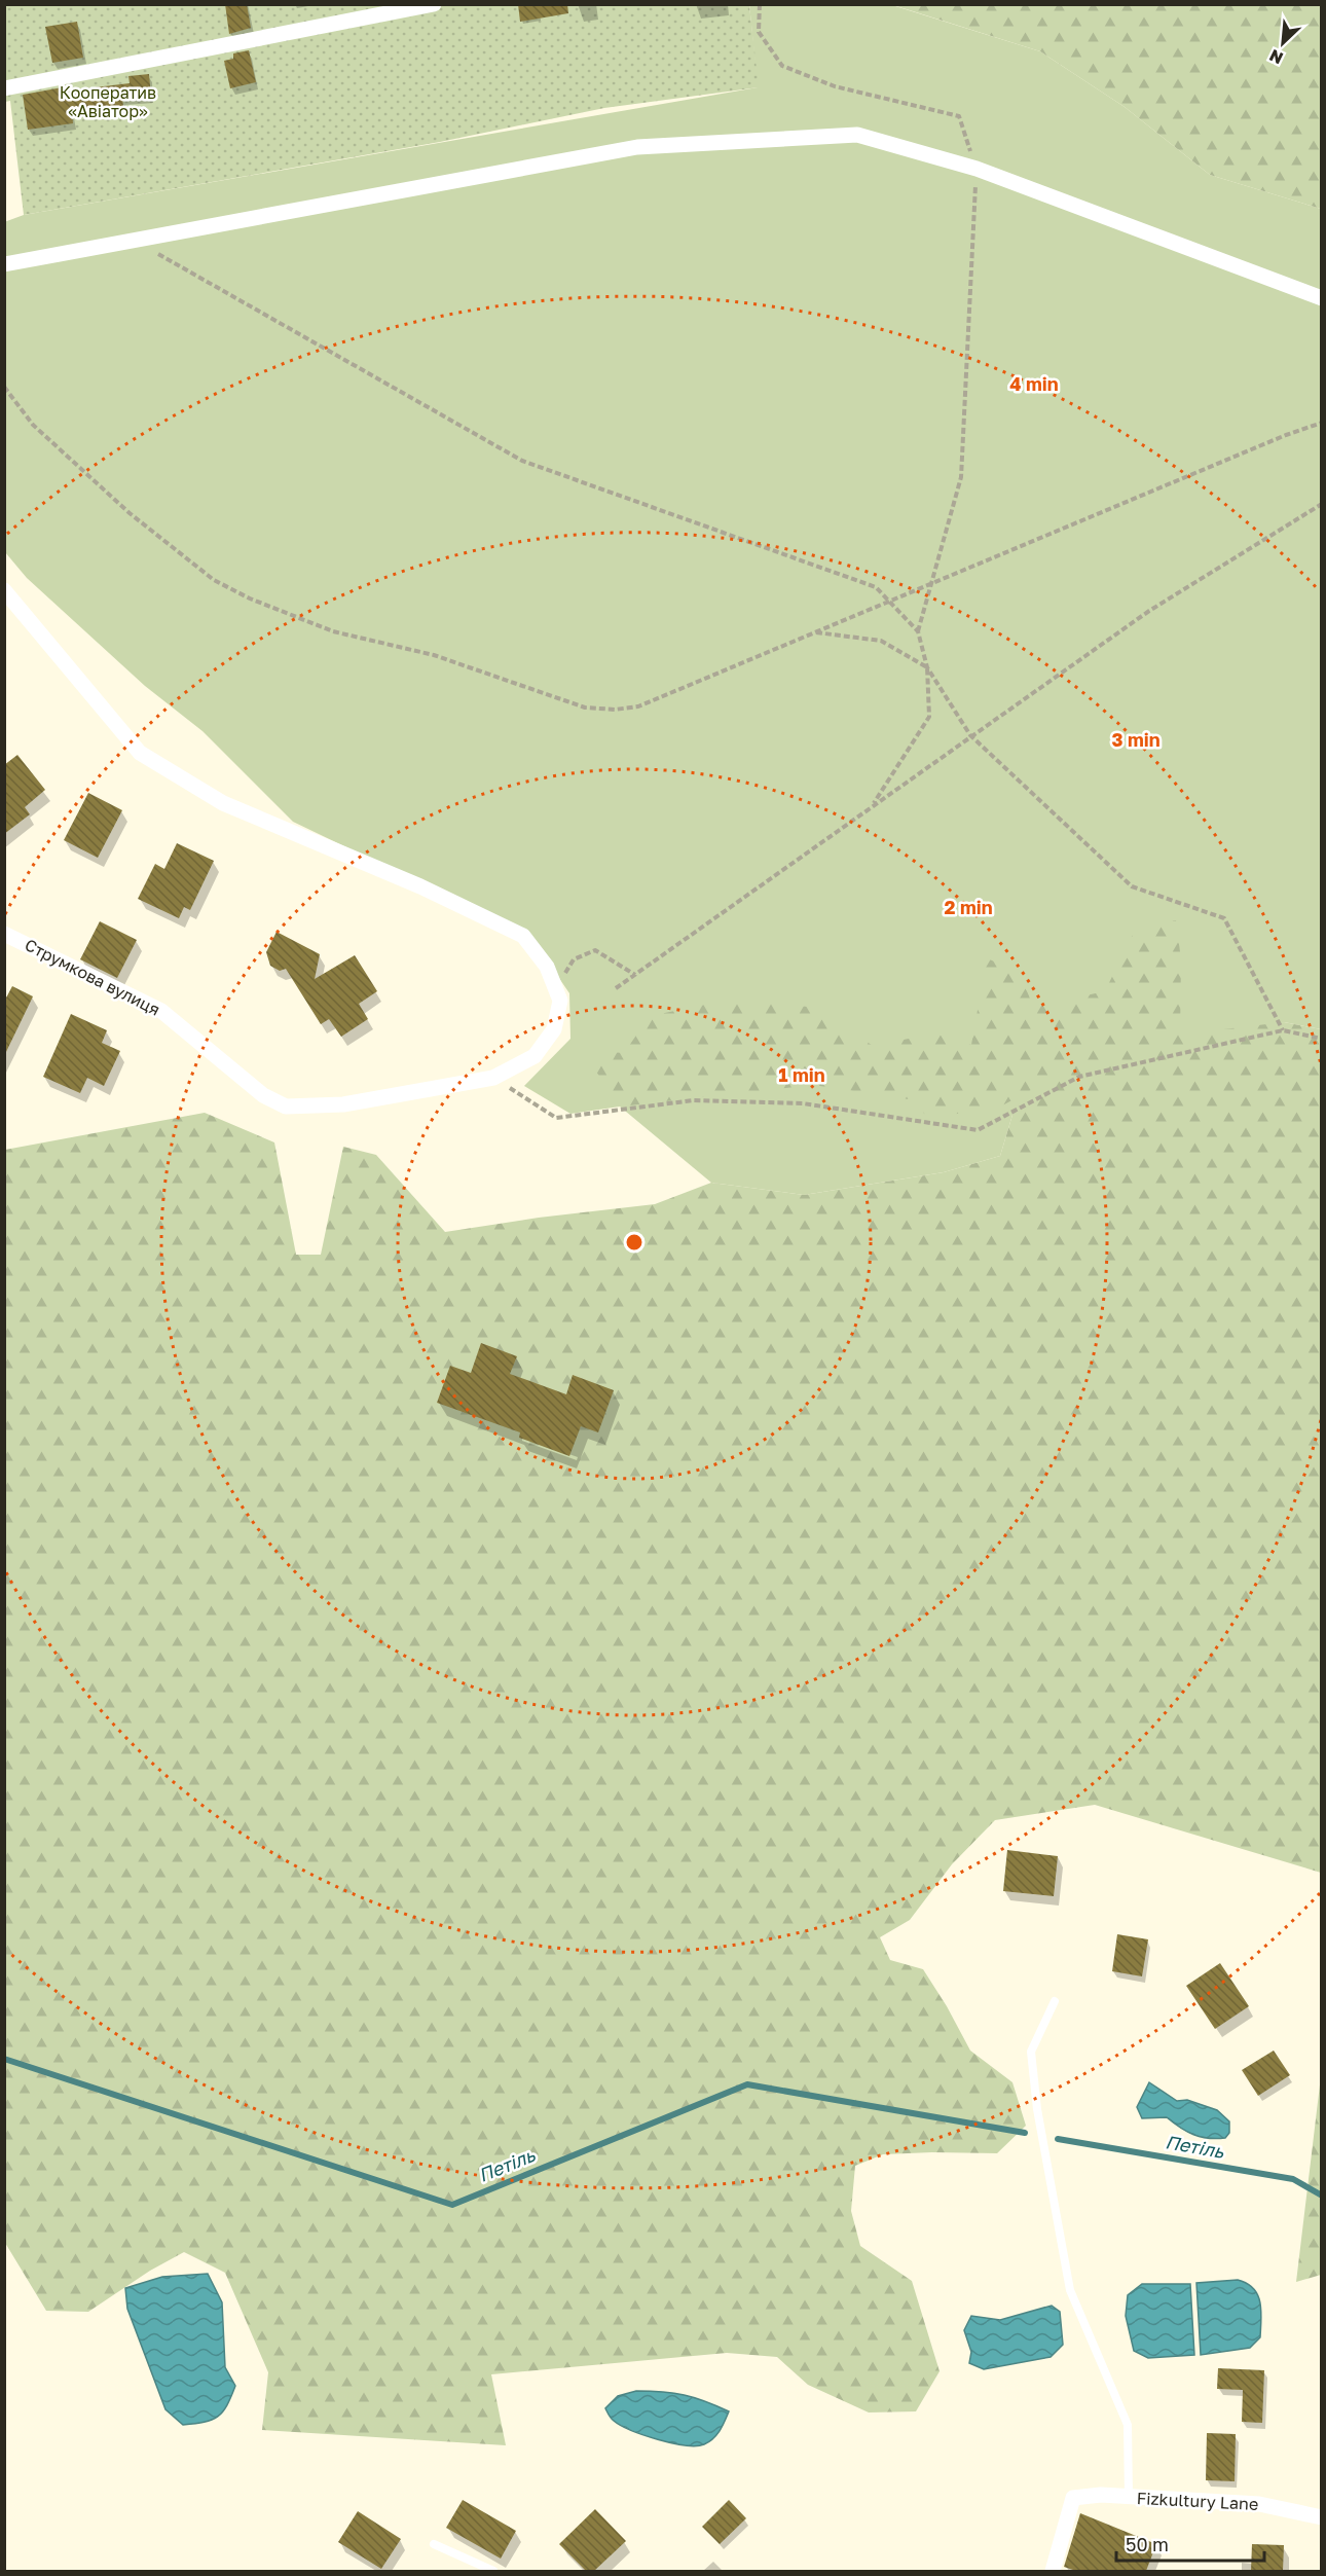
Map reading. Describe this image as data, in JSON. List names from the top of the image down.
{
  "streets": {
    "street": ["Струмкова вулиця", "Fizkultury Lane"]
  },
  "water": ["Петіль"],
  "parks": ["Кооператив «Авіатор»"],
  "scale_bar": "50 m",
  "north": "bottom left",
  "rings": [
    "4 min",
    "3 min",
    "2 min",
    "1 min"
  ]
}
